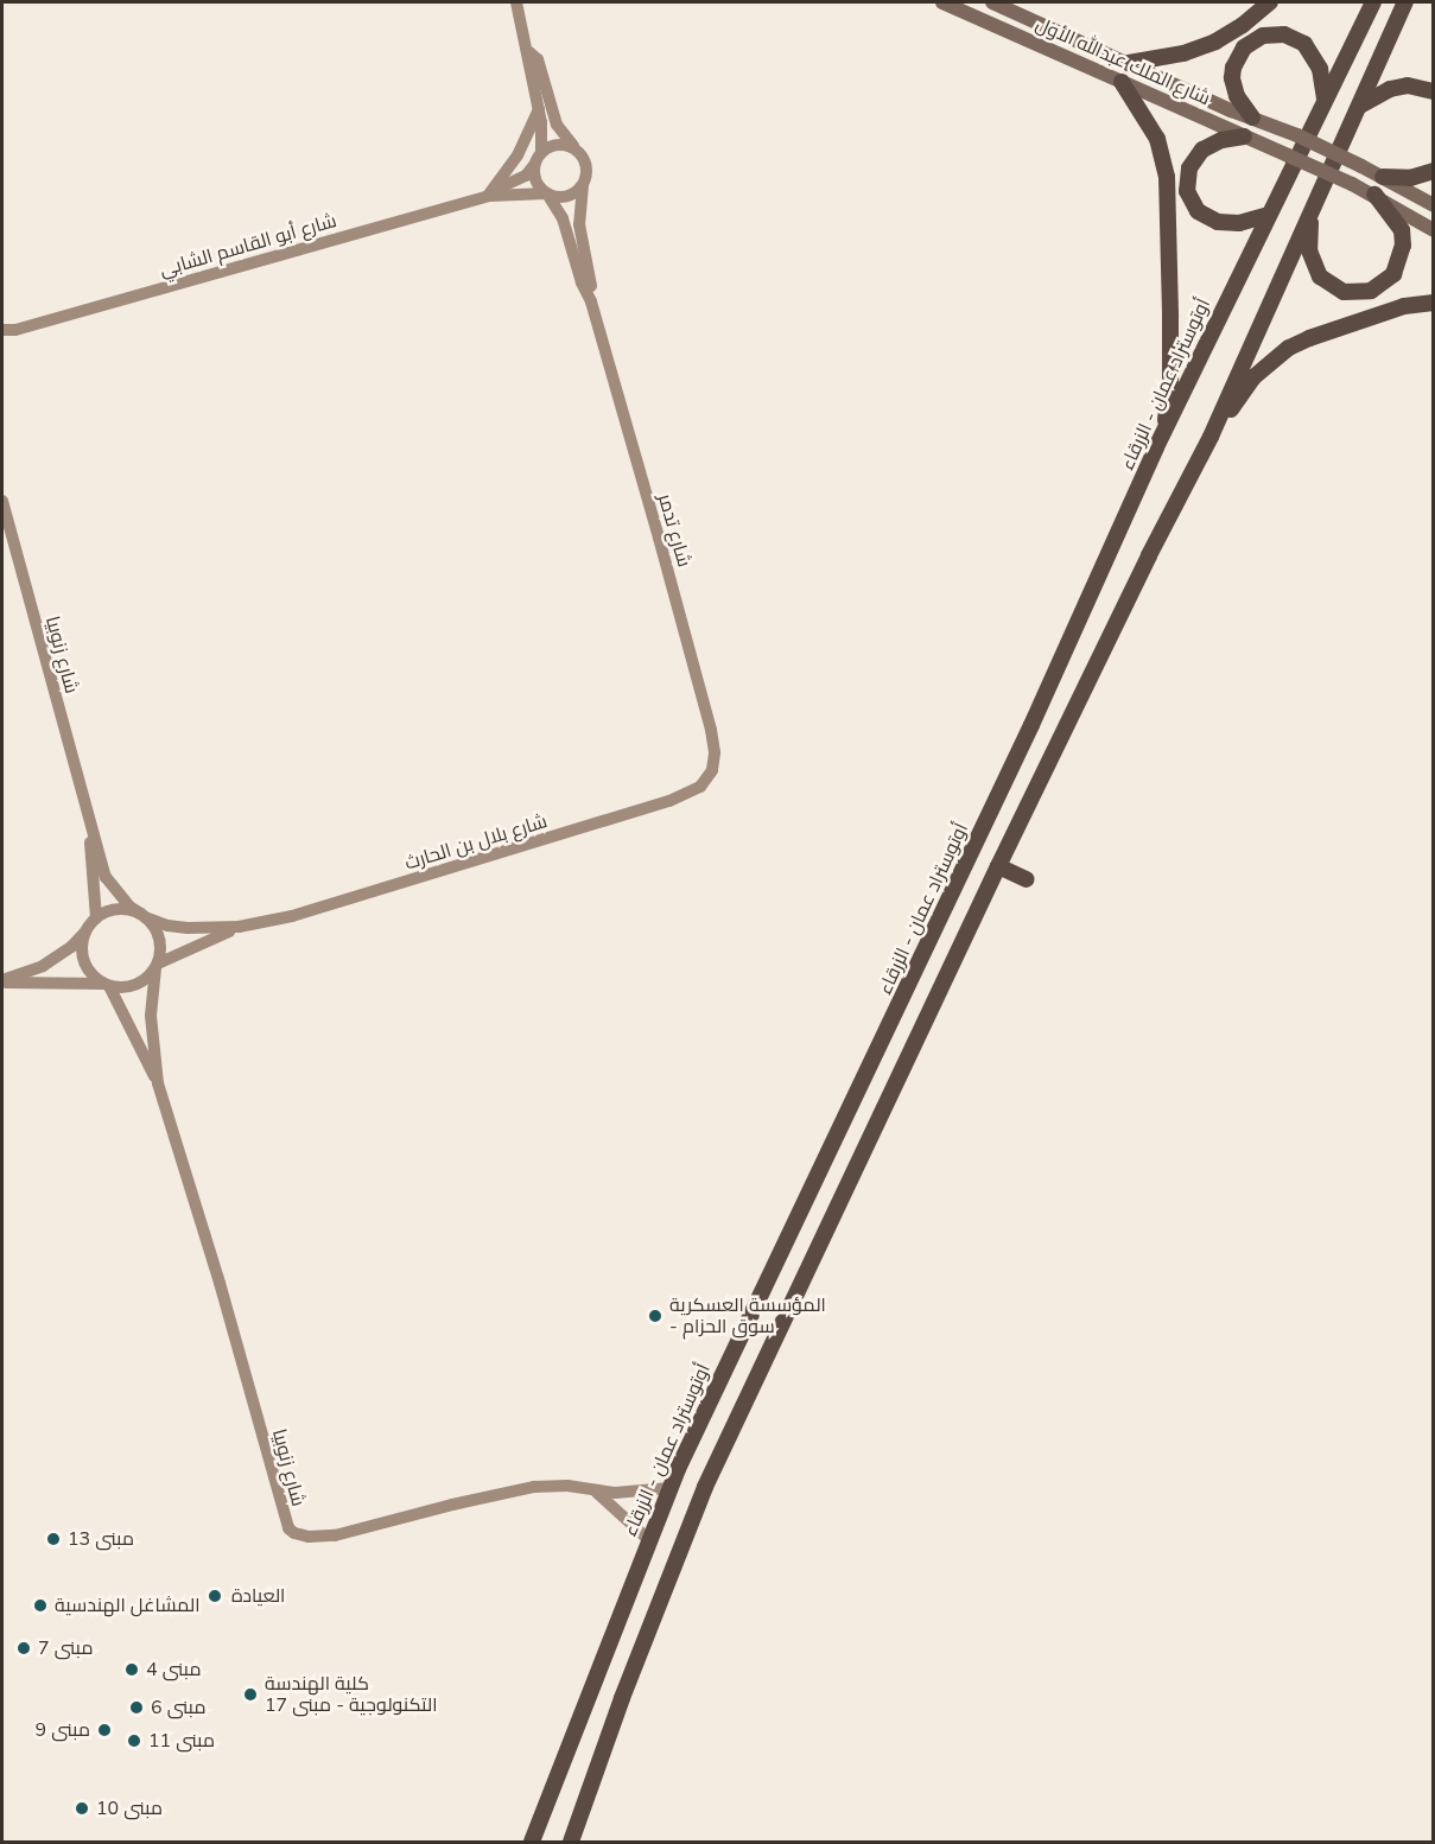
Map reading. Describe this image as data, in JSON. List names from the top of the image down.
{
  "streets": {
    "highway": ["أوتوستراد عمان - الزرقاء"],
    "main road": ["شارع الملك عبدالله الأول"],
    "street": [
      "شارع أبو القاسم الشابي",
      "شارع تدمر",
      "شارع زنوبيا",
      "شارع بلال بن الحارث"
    ]
  },
  "crossings": [
    ["شارع أبو القاسم الشابي", "شارع تدمر"],
    ["أوتوستراد عمان - الزرقاء", "شارع زنوبيا"],
    ["شارع تدمر", "شارع بلال بن الحارث"],
    ["شارع زنوبيا", "شارع بلال بن الحارث"]
  ],
  "places": [
    "المؤسسة العسكرية - سوق الحزام",
    "مبنى 13",
    "العيادة",
    "المشاغل الهندسية",
    "مبنى 7",
    "مبنى 4",
    "كلية الهندسة التكنولوجية - مبنى 17",
    "مبنى 6",
    "مبنى 9",
    "مبنى 11",
    "مبنى 10"
  ]
}
